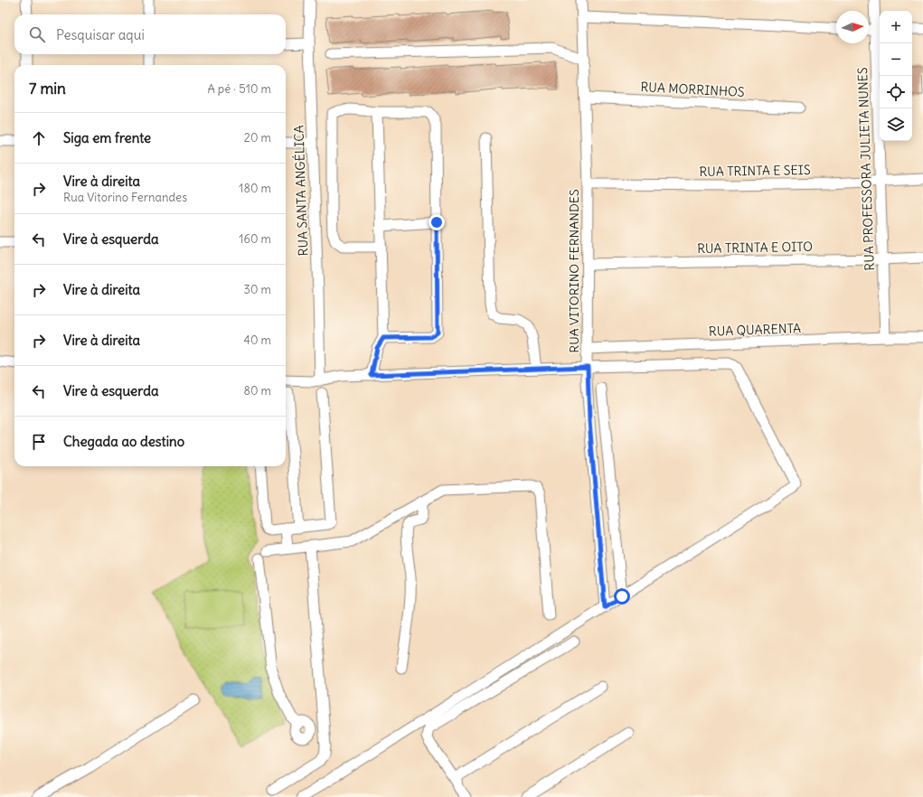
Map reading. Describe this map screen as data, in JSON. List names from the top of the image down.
{
  "streets": {
    "street": [
      "RUA MORRINHOS",
      "RUA PROFESSORA JULIETA NUNES",
      "RUA TRINTA E SEIS",
      "RUA SANTA ANGÉLICA",
      "RUA TRINTA E OITO",
      "RUA VITORINO FERNANDES",
      "RUA QUARENTA"
    ]
  },
  "crossings": [
    ["RUA MORRINHOS", "RUA VITORINO FERNANDES"],
    ["RUA PROFESSORA JULIETA NUNES", "RUA TRINTA E SEIS"],
    ["RUA PROFESSORA JULIETA NUNES", "RUA TRINTA E OITO"],
    ["RUA PROFESSORA JULIETA NUNES", "RUA QUARENTA"],
    ["RUA TRINTA E SEIS", "RUA VITORINO FERNANDES"],
    ["RUA TRINTA E OITO", "RUA VITORINO FERNANDES"],
    ["RUA VITORINO FERNANDES", "RUA QUARENTA"]
  ],
  "north": "right",
  "page": {
    "map_buttons": ["+", "−"],
    "search": "Pesquisar aqui",
    "heading": ["7 min", "A pé · 510 m"],
    "list": [
      ["Siga em frente", "20 m"],
      ["Vire à direita", "Rua Vitorino Fernandes", "180 m"],
      ["Vire à esquerda", "160 m"],
      ["Vire à direita", "30 m"],
      ["Vire à direita", "40 m"],
      ["Vire à esquerda", "80 m"],
      "Chegada ao destino"
    ]
  }
}
